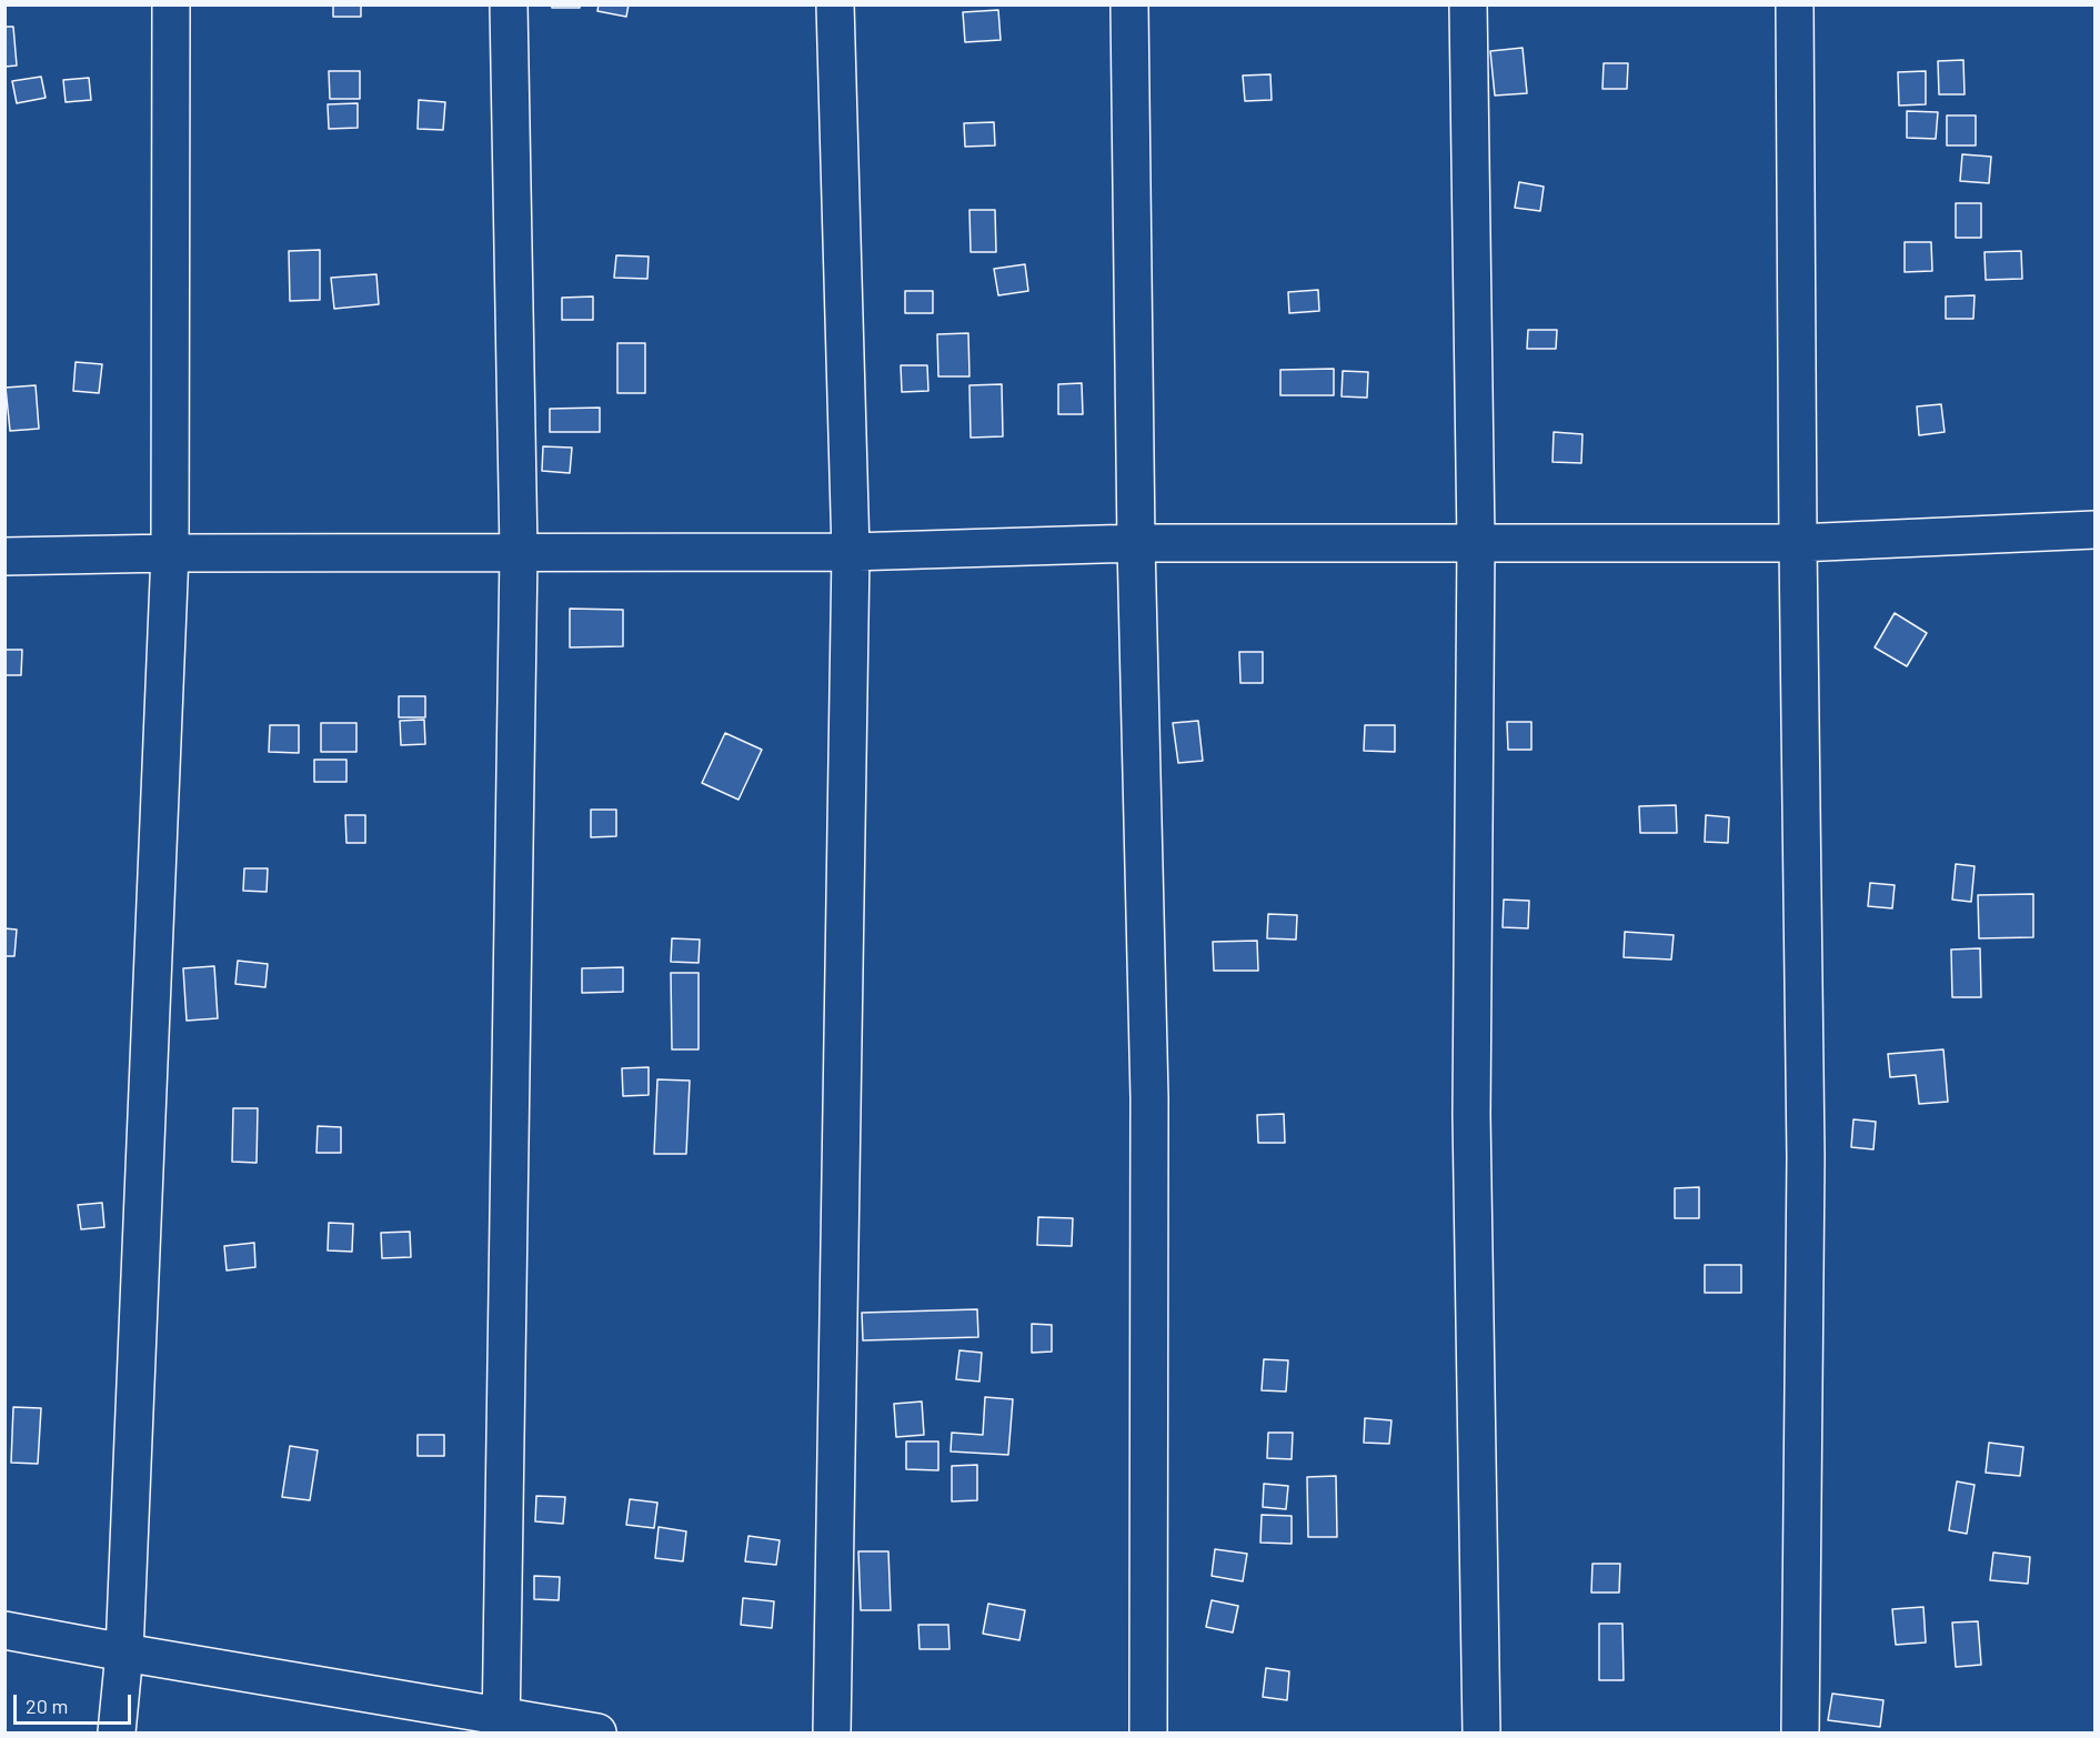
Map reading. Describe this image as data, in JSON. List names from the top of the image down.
{
  "scale_bar": "20 m"
}
